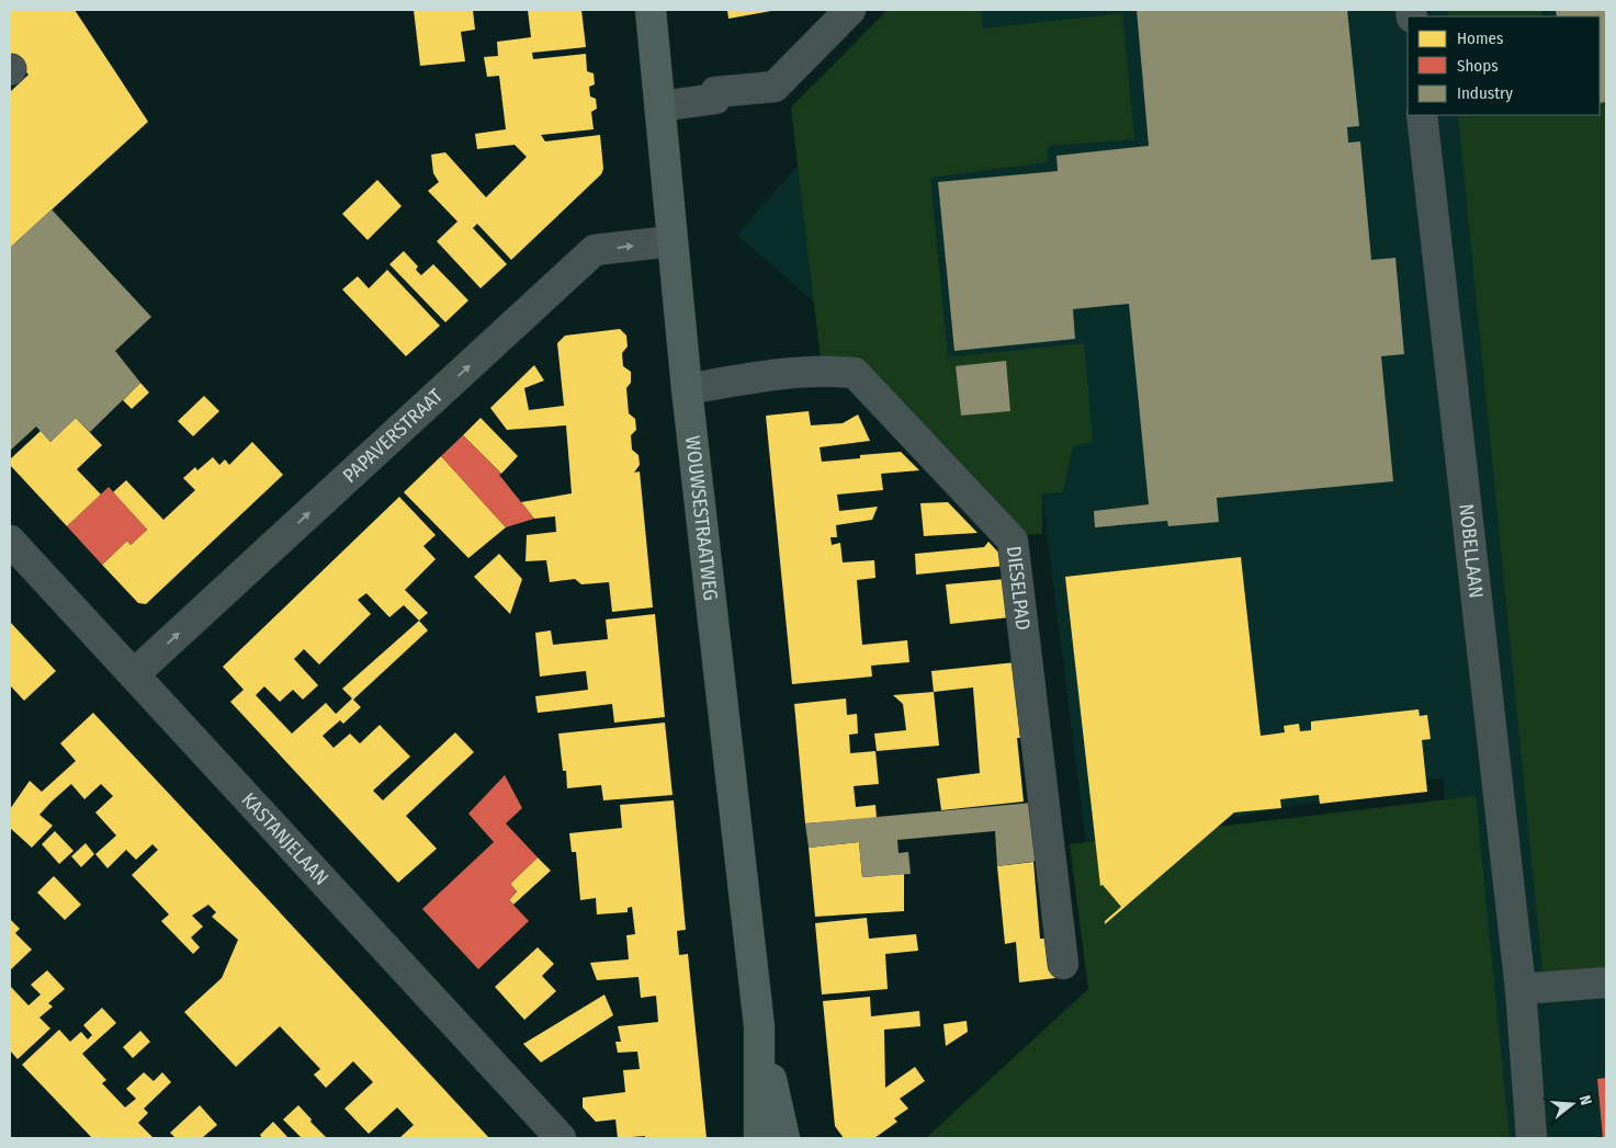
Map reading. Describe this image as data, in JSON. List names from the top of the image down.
{
  "streets": {
    "main road": ["WOUWSESTRAATWEG"],
    "street": [
      "PAPAVERSTRAAT",
      "NOBELLAAN",
      "DIESELPAD",
      "KASTANJELAAN"
    ]
  },
  "crossings": [
    ["PAPAVERSTRAAT", "WOUWSESTRAATWEG"],
    ["PAPAVERSTRAAT", "KASTANJELAAN"],
    ["WOUWSESTRAATWEG", "DIESELPAD"]
  ],
  "one_way": ["PAPAVERSTRAAT"],
  "legend": ["Homes", "Shops", "Industry"],
  "north": "right"
}
